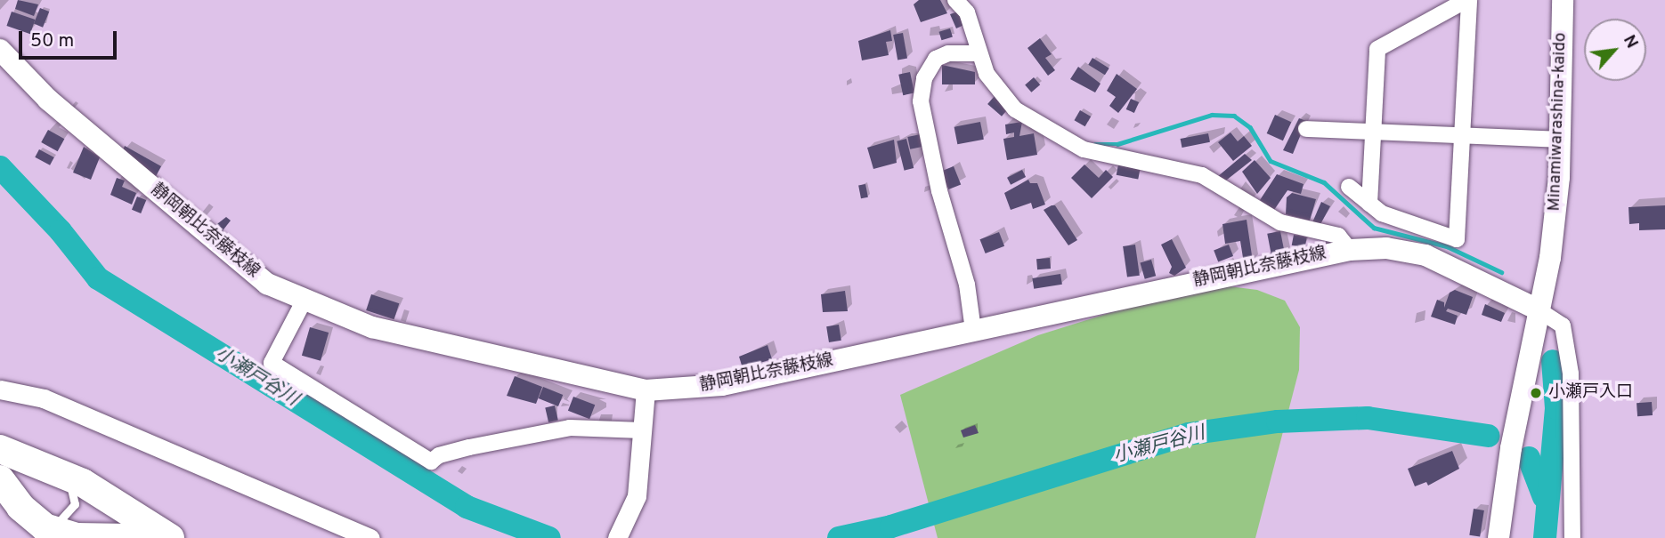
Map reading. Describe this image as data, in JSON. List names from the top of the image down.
{
  "streets": {
    "main road": ["Minamiwarashina-kaido", "静岡朝比奈藤枝線"]
  },
  "crossings": [
    ["Minamiwarashina-kaido", "静岡朝比奈藤枝線"]
  ],
  "water": ["小瀬戸谷川"],
  "places": ["小瀬戸入口"],
  "scale_bar": "50 m",
  "north": "top right"
}
